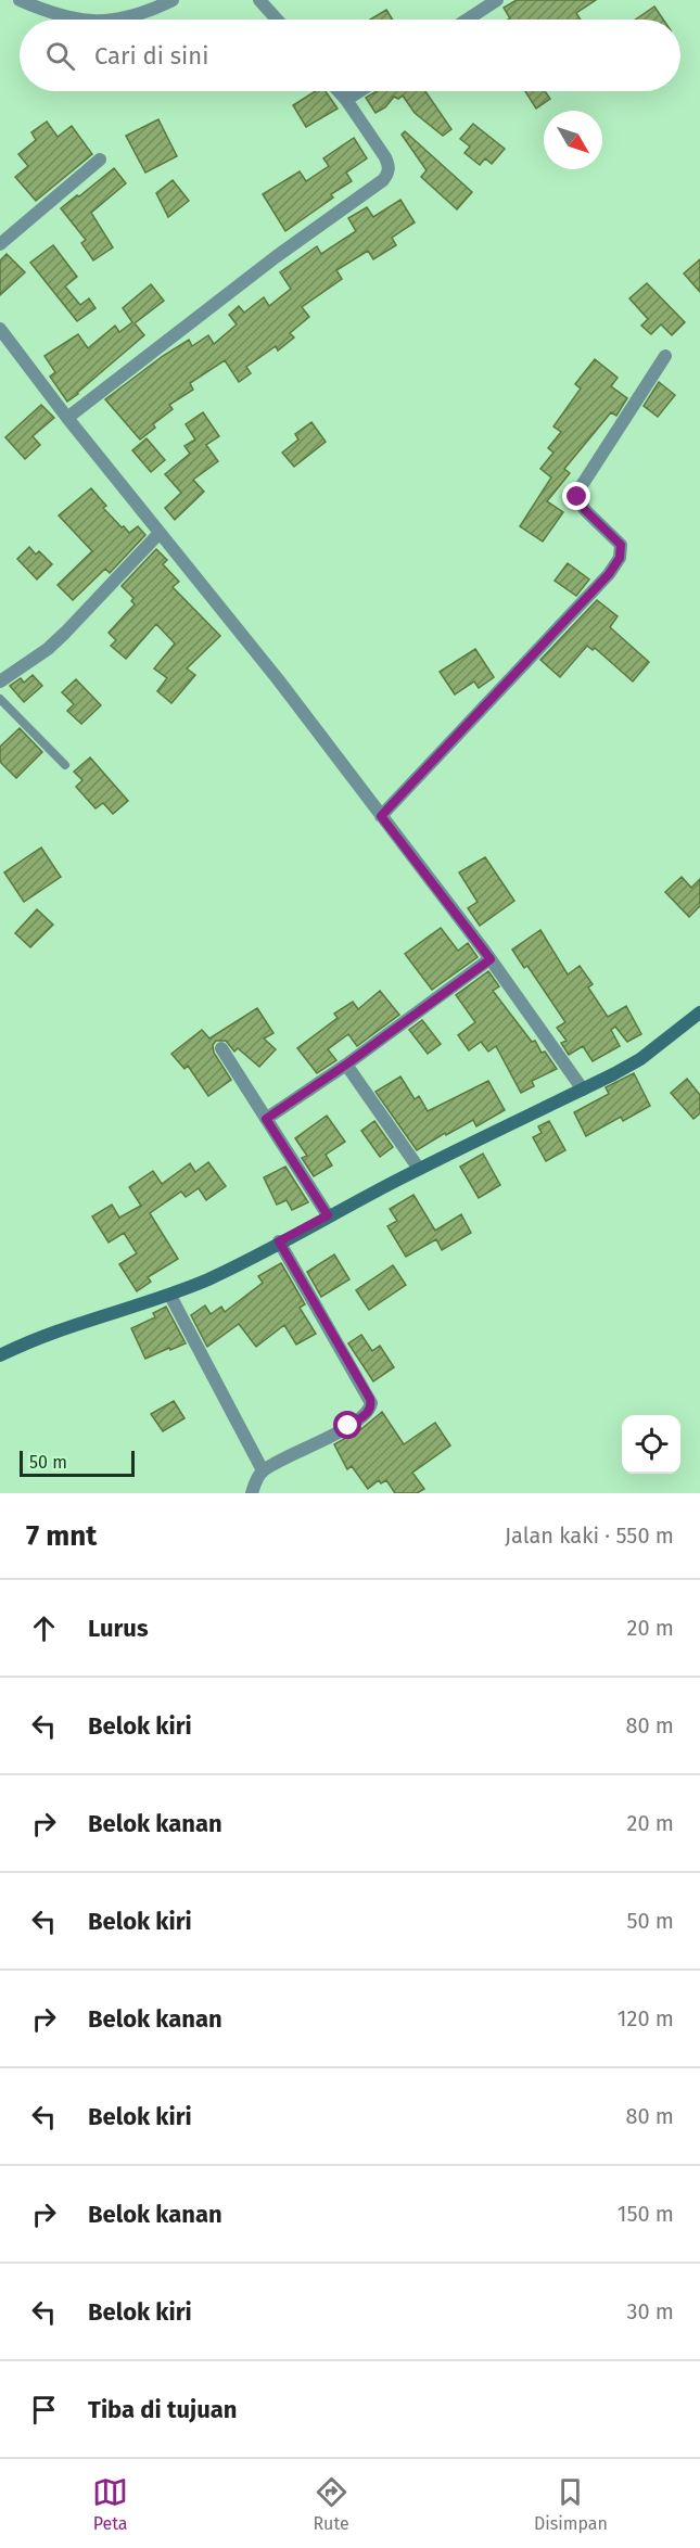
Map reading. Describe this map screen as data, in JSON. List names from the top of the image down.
{
  "scale_bar": "50 m",
  "north": "bottom right",
  "page": {
    "search": "Cari di sini",
    "scale": "50 m",
    "heading": ["7 mnt", "Jalan kaki · 550 m"],
    "list": [
      ["Lurus", "20 m"],
      ["Belok kiri", "80 m"],
      ["Belok kanan", "20 m"],
      ["Belok kiri", "50 m"],
      ["Belok kanan", "120 m"],
      ["Belok kiri", "80 m"],
      ["Belok kanan", "150 m"],
      ["Belok kiri", "30 m"],
      "Tiba di tujuan"
    ],
    "nav": ["Peta", "Rute", "Disimpan"]
  }
}
